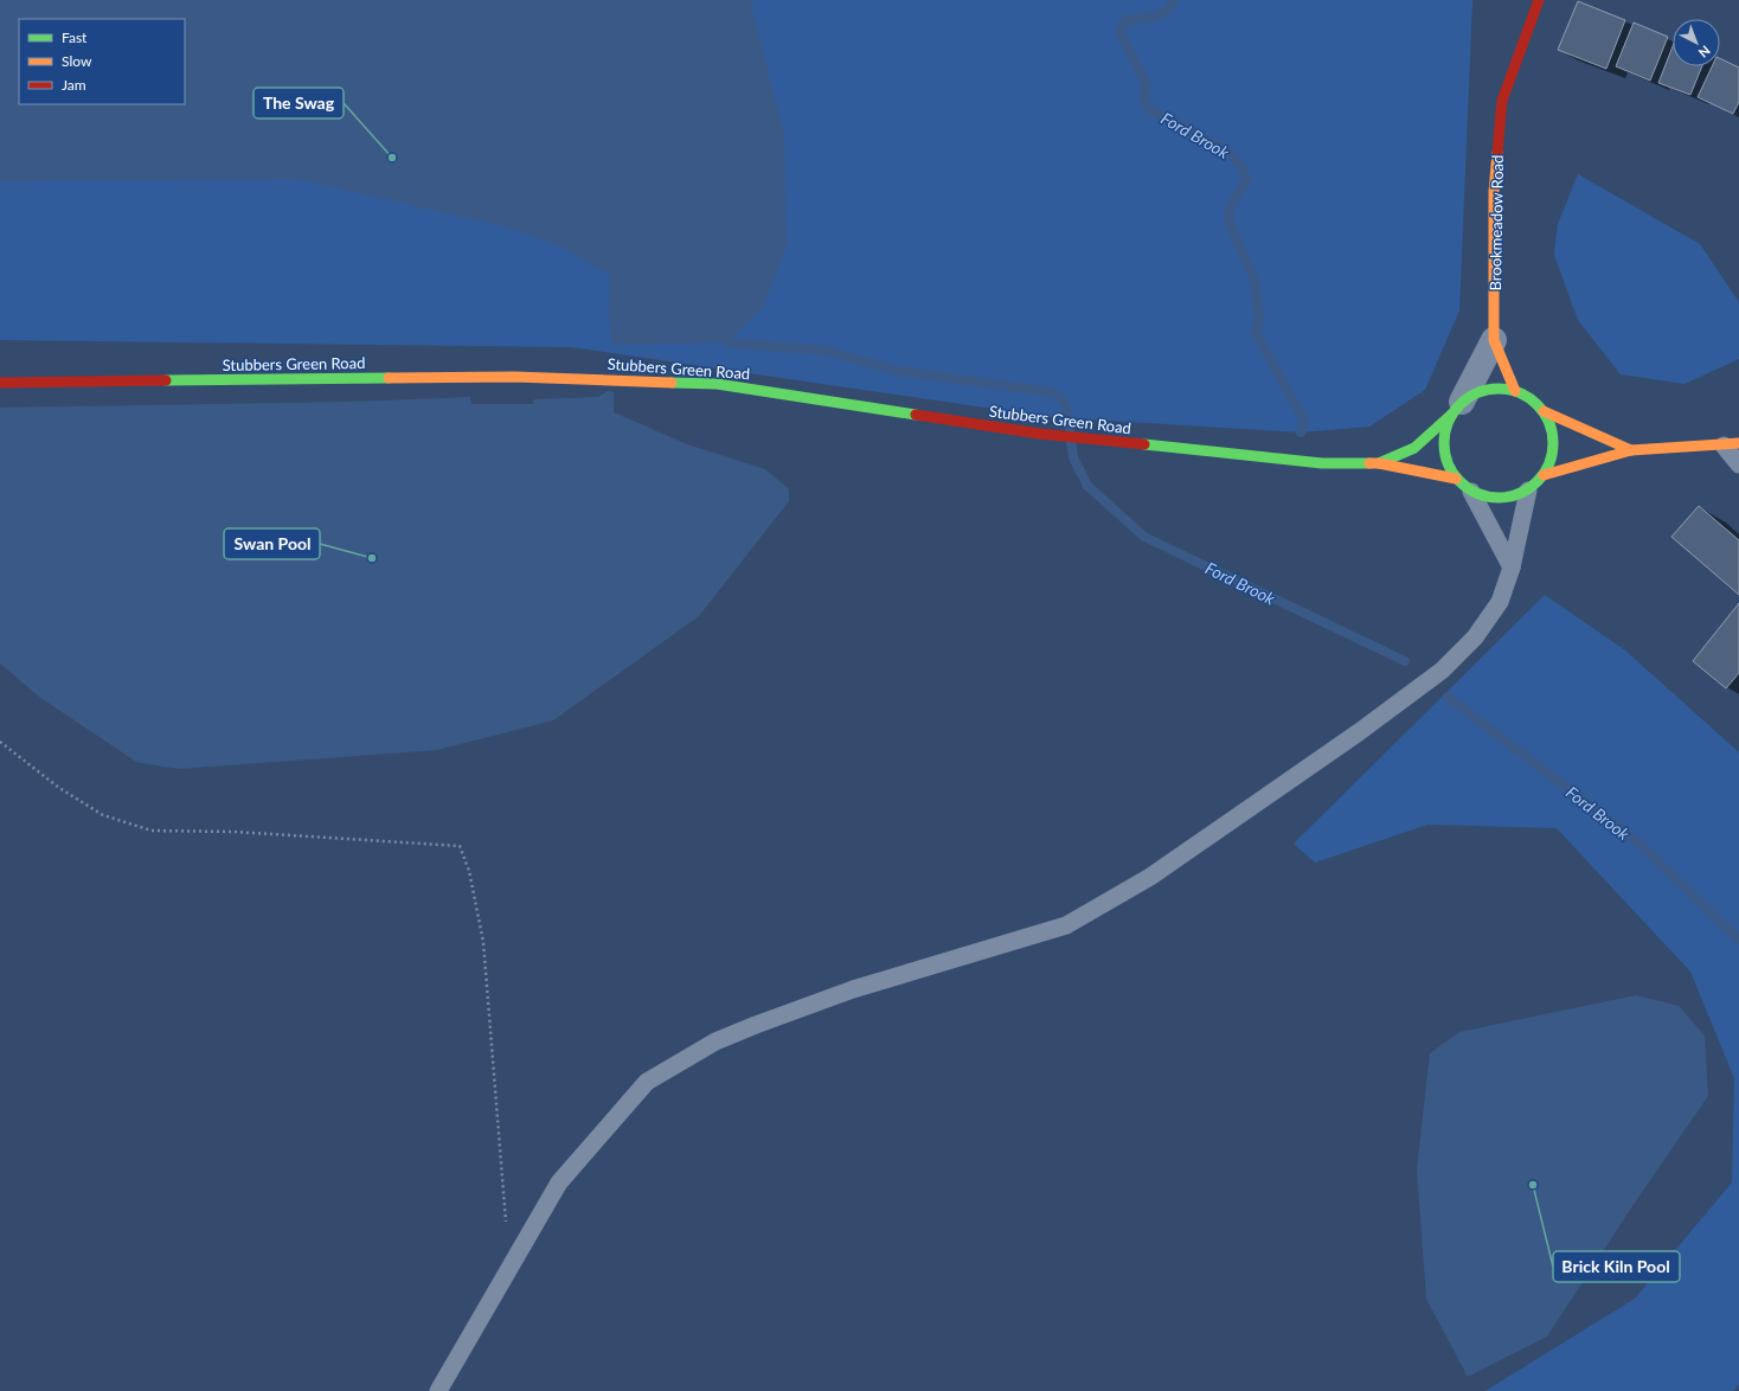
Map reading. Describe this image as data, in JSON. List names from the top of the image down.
{
  "streets": {
    "street": ["Brookmeadow Road", "Stubbers Green Road"]
  },
  "crossings": [
    ["Brookmeadow Road", "Stubbers Green Road"]
  ],
  "water": ["Ford Brook"],
  "places": ["The Swag", "Swan Pool", "Brick Kiln Pool"],
  "legend": ["Fast", "Slow", "Jam"],
  "north": "bottom right"
}
